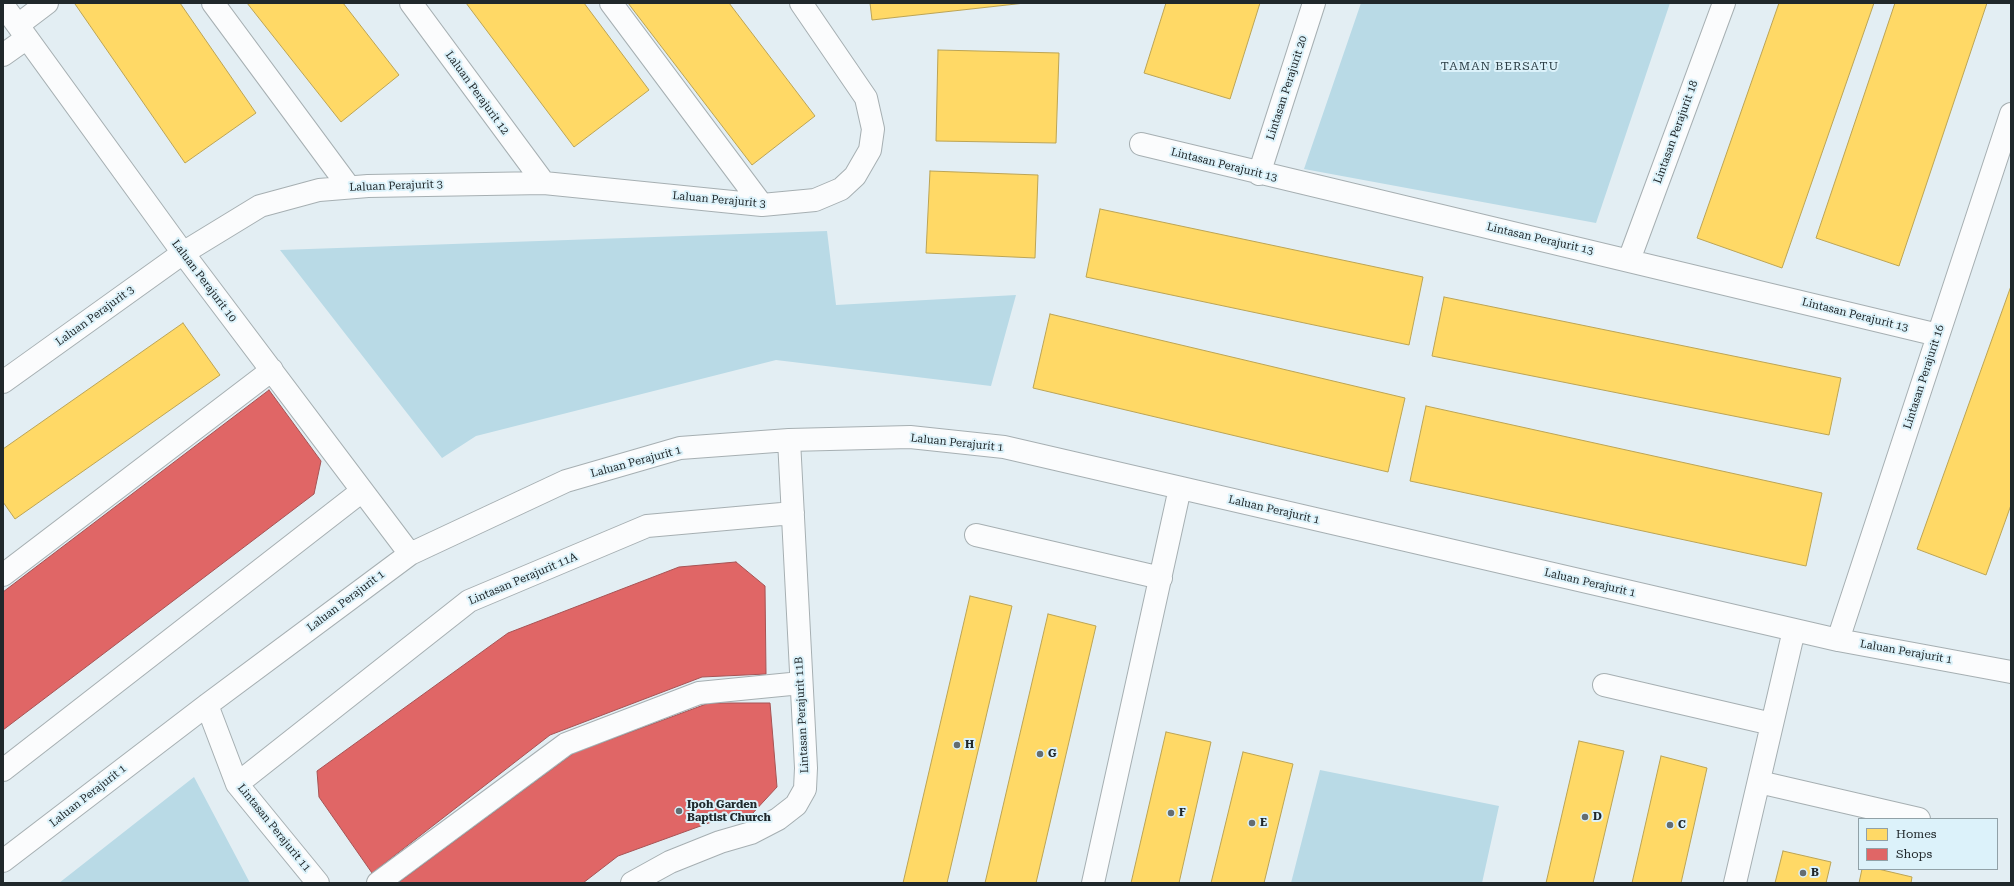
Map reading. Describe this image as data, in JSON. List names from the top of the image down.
{
  "streets": {
    "street": [
      "Lintasan Perajurit 20",
      "Laluan Perajurit 12",
      "Lintasan Perajurit 18",
      "Lintasan Perajurit 13",
      "Laluan Perajurit 3",
      "Laluan Perajurit 10",
      "Lintasan Perajurit 16",
      "Laluan Perajurit 1",
      "Lintasan Perajurit 11A",
      "Lintasan Perajurit 11B",
      "Lintasan Perajurit 11"
    ]
  },
  "crossings": [
    ["Lintasan Perajurit 20", "Lintasan Perajurit 13"],
    ["Laluan Perajurit 12", "Laluan Perajurit 3"],
    ["Lintasan Perajurit 18", "Lintasan Perajurit 13"],
    ["Lintasan Perajurit 13", "Lintasan Perajurit 16"],
    ["Laluan Perajurit 3", "Laluan Perajurit 10"],
    ["Laluan Perajurit 10", "Laluan Perajurit 1"],
    ["Lintasan Perajurit 16", "Laluan Perajurit 1"],
    ["Laluan Perajurit 1", "Lintasan Perajurit 11B"],
    ["Laluan Perajurit 1", "Lintasan Perajurit 11"],
    ["Lintasan Perajurit 11A", "Lintasan Perajurit 11B"],
    ["Lintasan Perajurit 11A", "Lintasan Perajurit 11"]
  ],
  "districts": ["TAMAN BERSATU"],
  "places": [
    "H",
    "G",
    "Ipoh Garden Baptist Church",
    "F",
    "D",
    "E",
    "C",
    "B"
  ],
  "legend": ["Homes", "Shops"]
}
